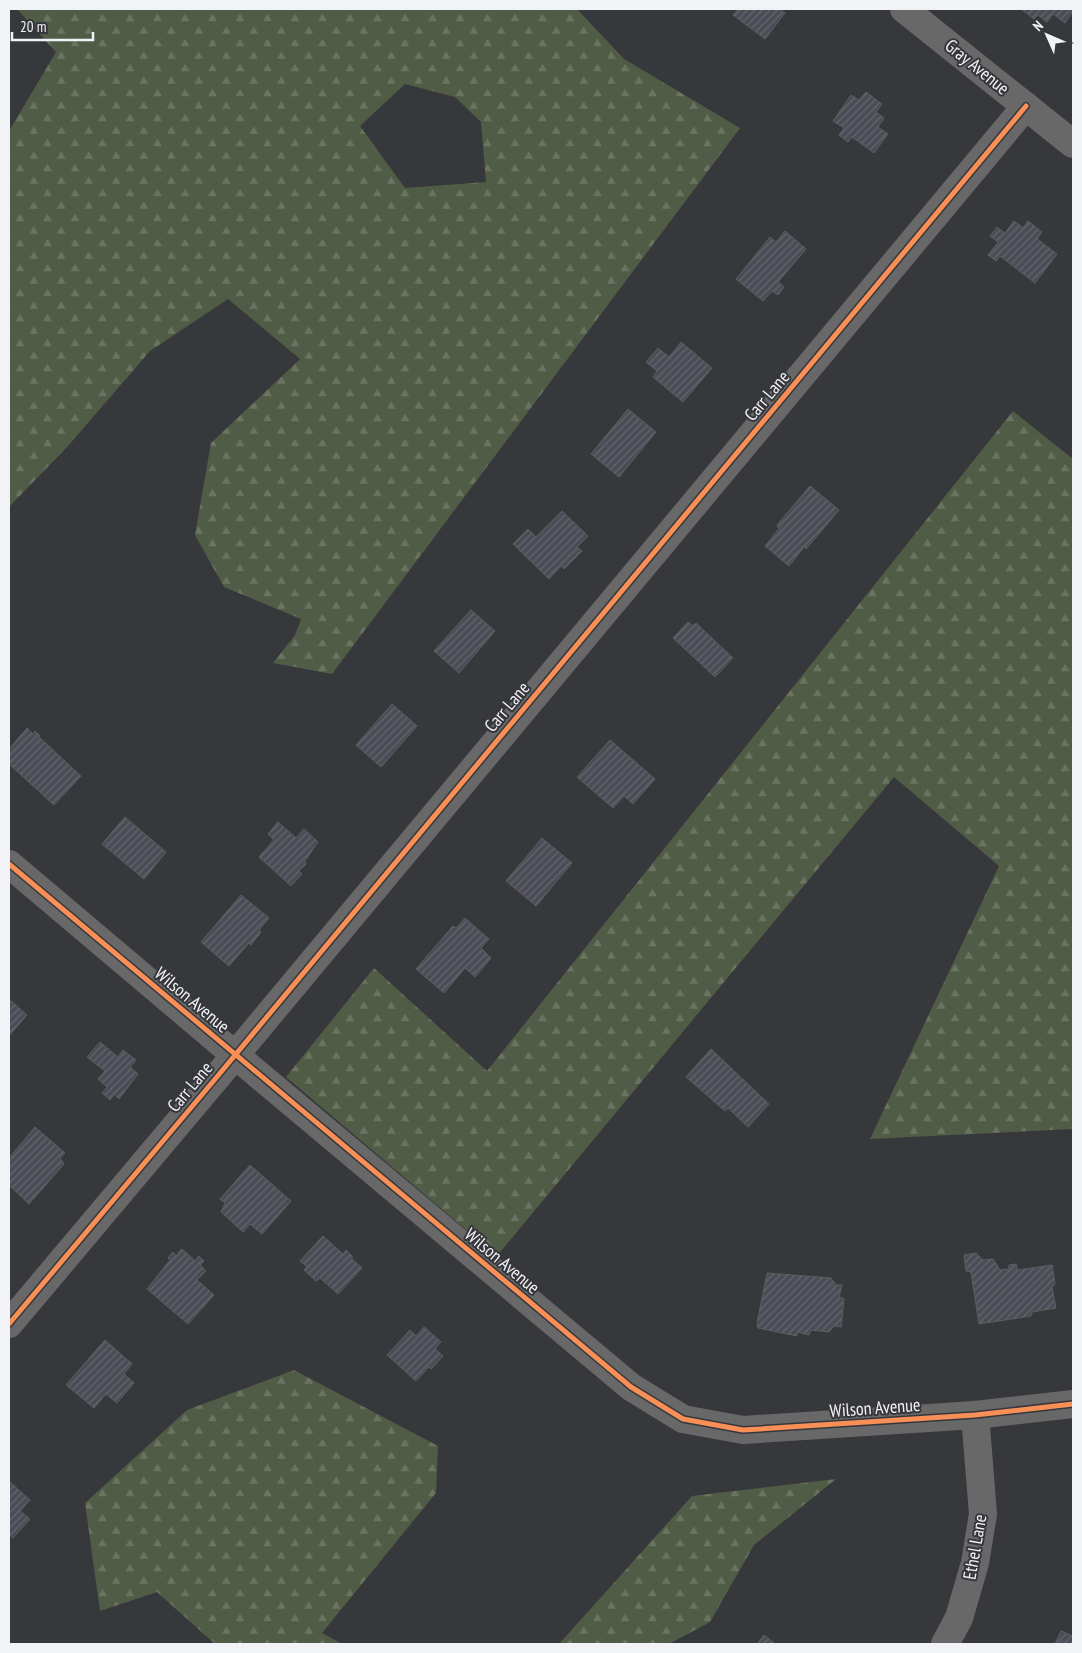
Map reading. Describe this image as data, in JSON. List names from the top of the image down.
{
  "streets": {
    "street": [
      "Gray Avenue",
      "Carr Lane",
      "Wilson Avenue",
      "Ethel Lane"
    ]
  },
  "crossings": [
    ["Gray Avenue", "Carr Lane"],
    ["Carr Lane", "Wilson Avenue"],
    ["Wilson Avenue", "Ethel Lane"]
  ],
  "scale_bar": "20 m",
  "north": "top left"
}
